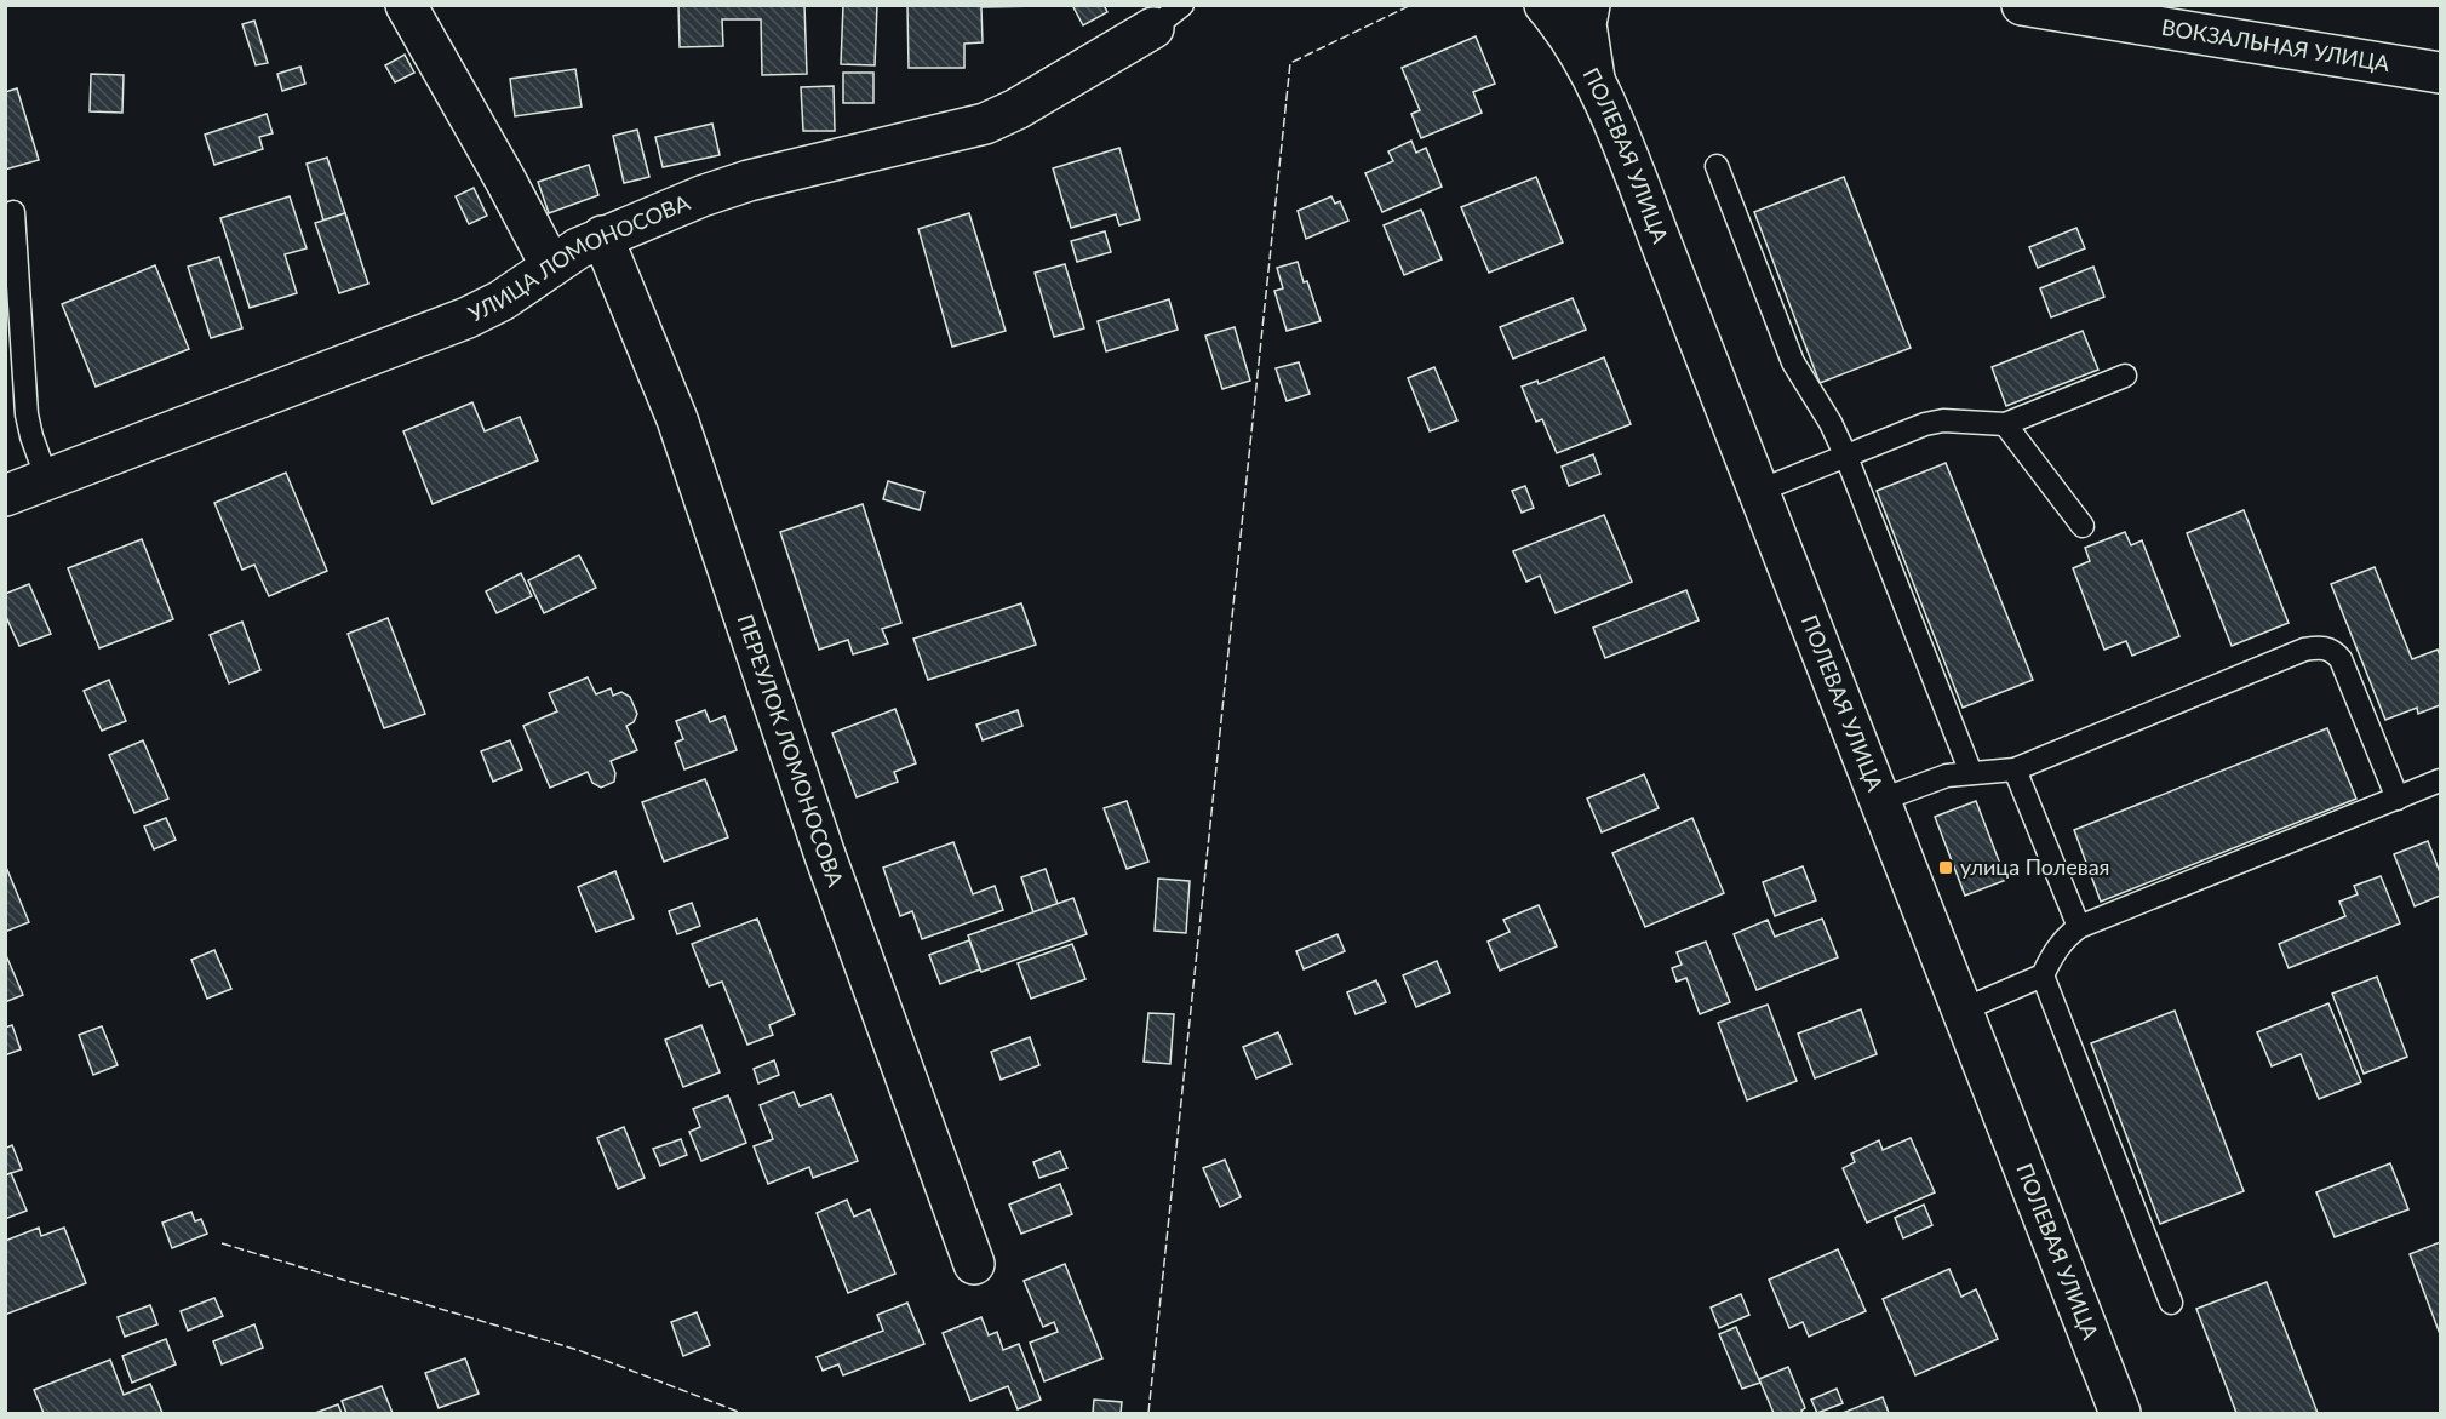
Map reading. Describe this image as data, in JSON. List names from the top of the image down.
{
  "streets": {
    "street": [
      "ВОКЗАЛЬНАЯ УЛИЦА",
      "ПОЛЕВАЯ УЛИЦА",
      "УЛИЦА ЛОМОНОСОВА",
      "ПЕРЕУЛОК ЛОМОНОСОВА"
    ]
  },
  "crossings": [
    ["УЛИЦА ЛОМОНОСОВА", "ПЕРЕУЛОК ЛОМОНОСОВА"]
  ],
  "places": {
    "transit": ["улица Полевая"]
  }
}
